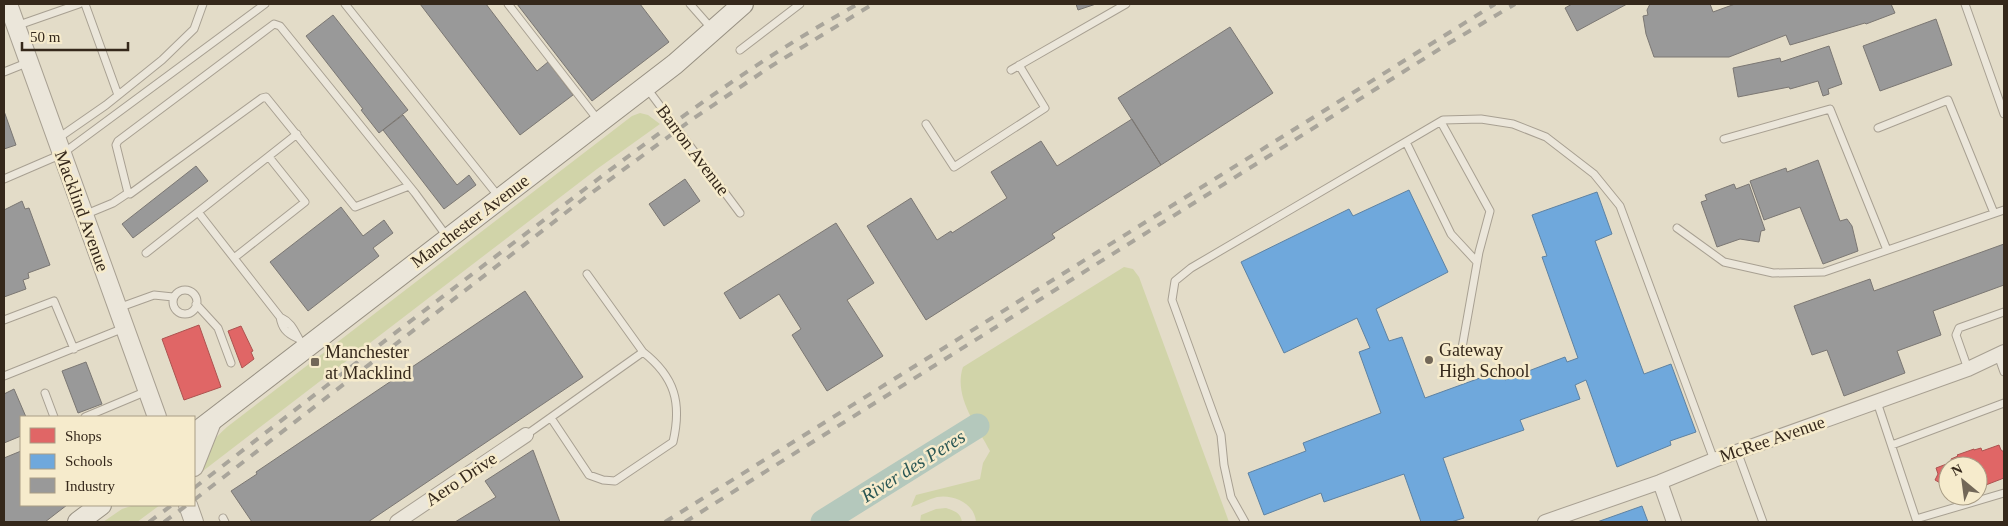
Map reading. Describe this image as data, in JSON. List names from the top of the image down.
{
  "streets": {
    "main road": ["Manchester Avenue"],
    "street": ["Macklind Avenue", "McRee Avenue", "Aero Drive"],
    "lane": ["Barron Avenue"]
  },
  "crossings": [
    ["Barron Avenue", "Manchester Avenue"]
  ],
  "water": ["River des Peres"],
  "places": {
    "other": ["Gateway High School"],
    "transit": ["Manchester at Macklind"]
  },
  "legend": ["Shops", "Schools", "Industry"],
  "scale_bar": "50 m",
  "north": "top left"
}
